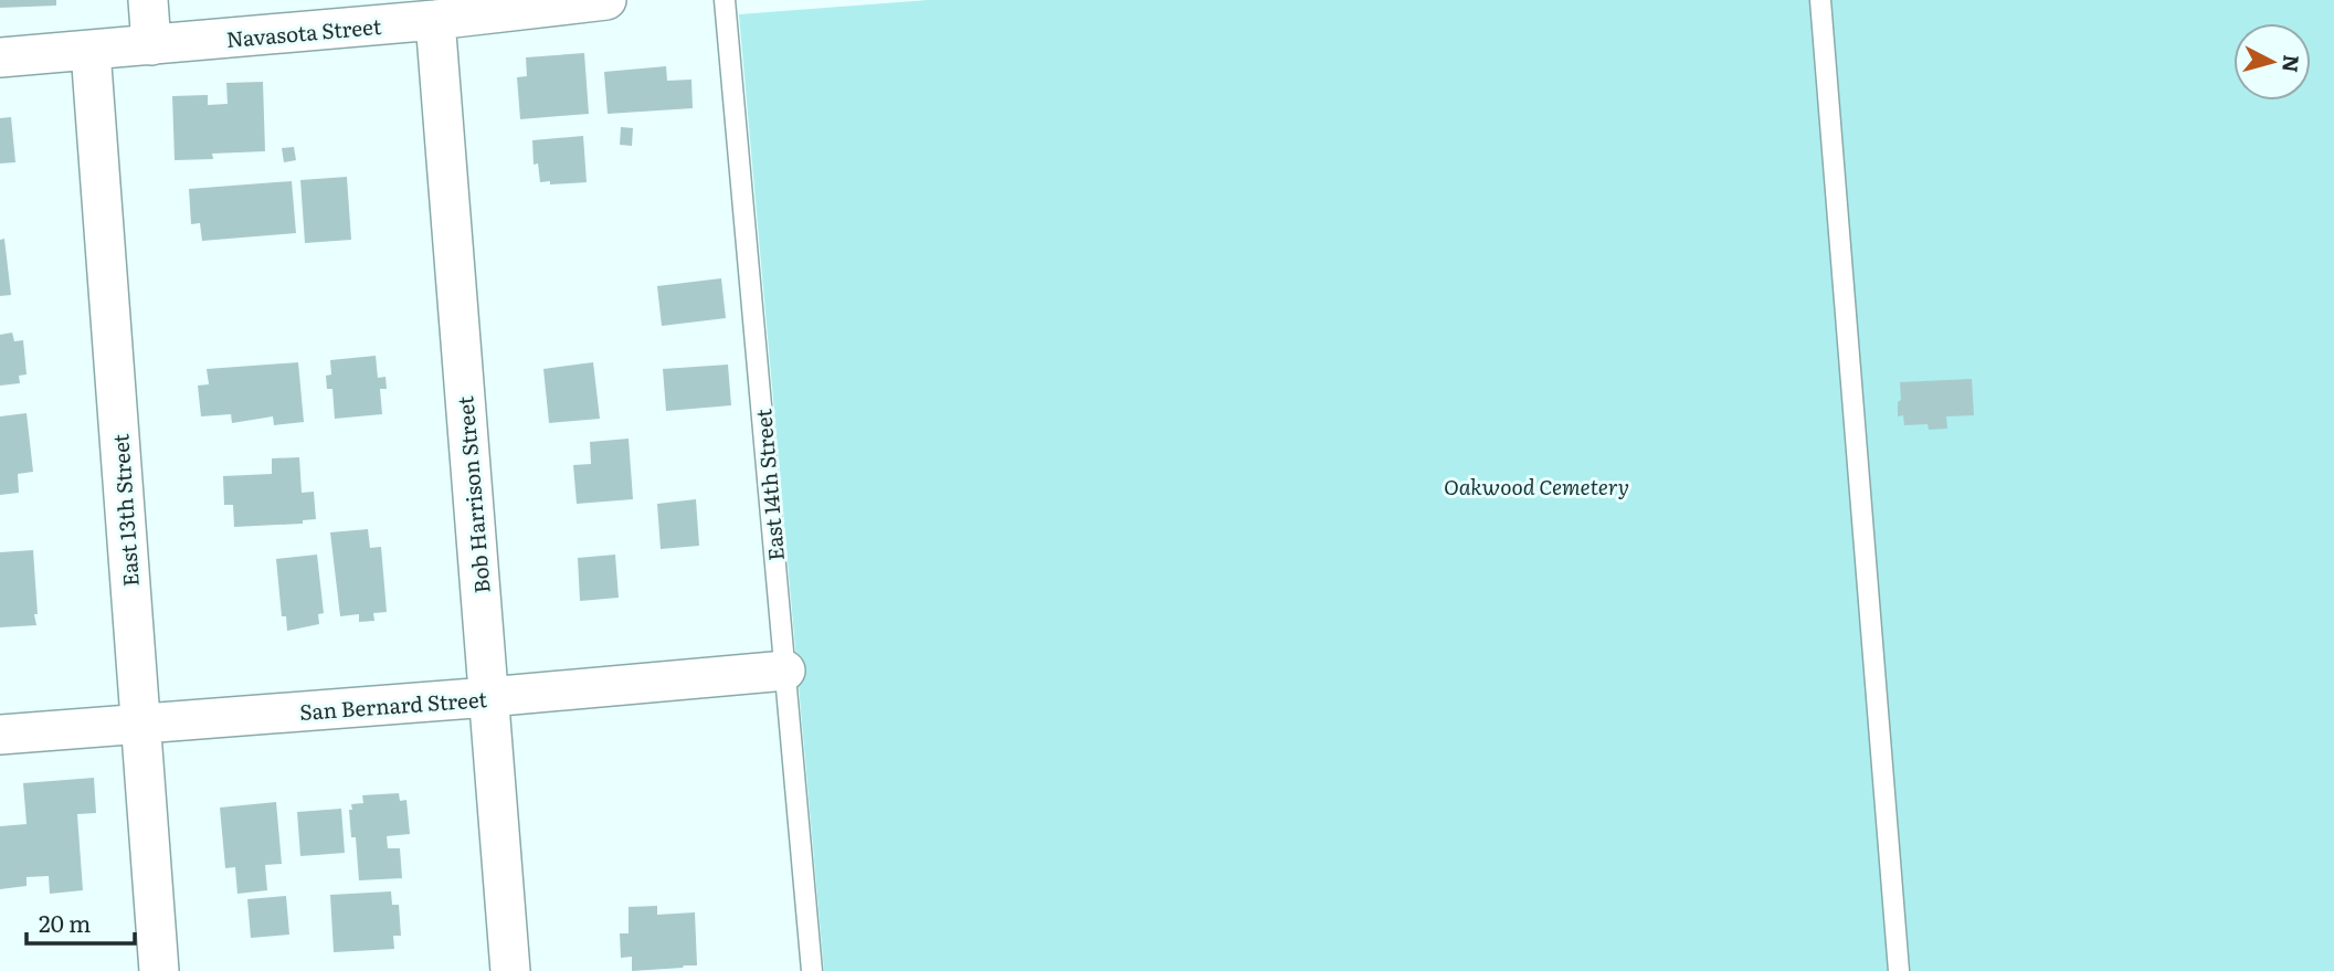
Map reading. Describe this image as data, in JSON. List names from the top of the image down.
{
  "streets": {
    "street": [
      "Navasota Street",
      "Bob Harrison Street",
      "East 13th Street",
      "San Bernard Street"
    ],
    "lane": ["East 14th Street"]
  },
  "crossings": [
    ["Navasota Street", "Bob Harrison Street"],
    ["Navasota Street", "East 13th Street"],
    ["East 14th Street", "San Bernard Street"],
    ["Bob Harrison Street", "San Bernard Street"],
    ["East 13th Street", "San Bernard Street"]
  ],
  "parks": ["Oakwood Cemetery"],
  "scale_bar": "20 m",
  "north": "right"
}
